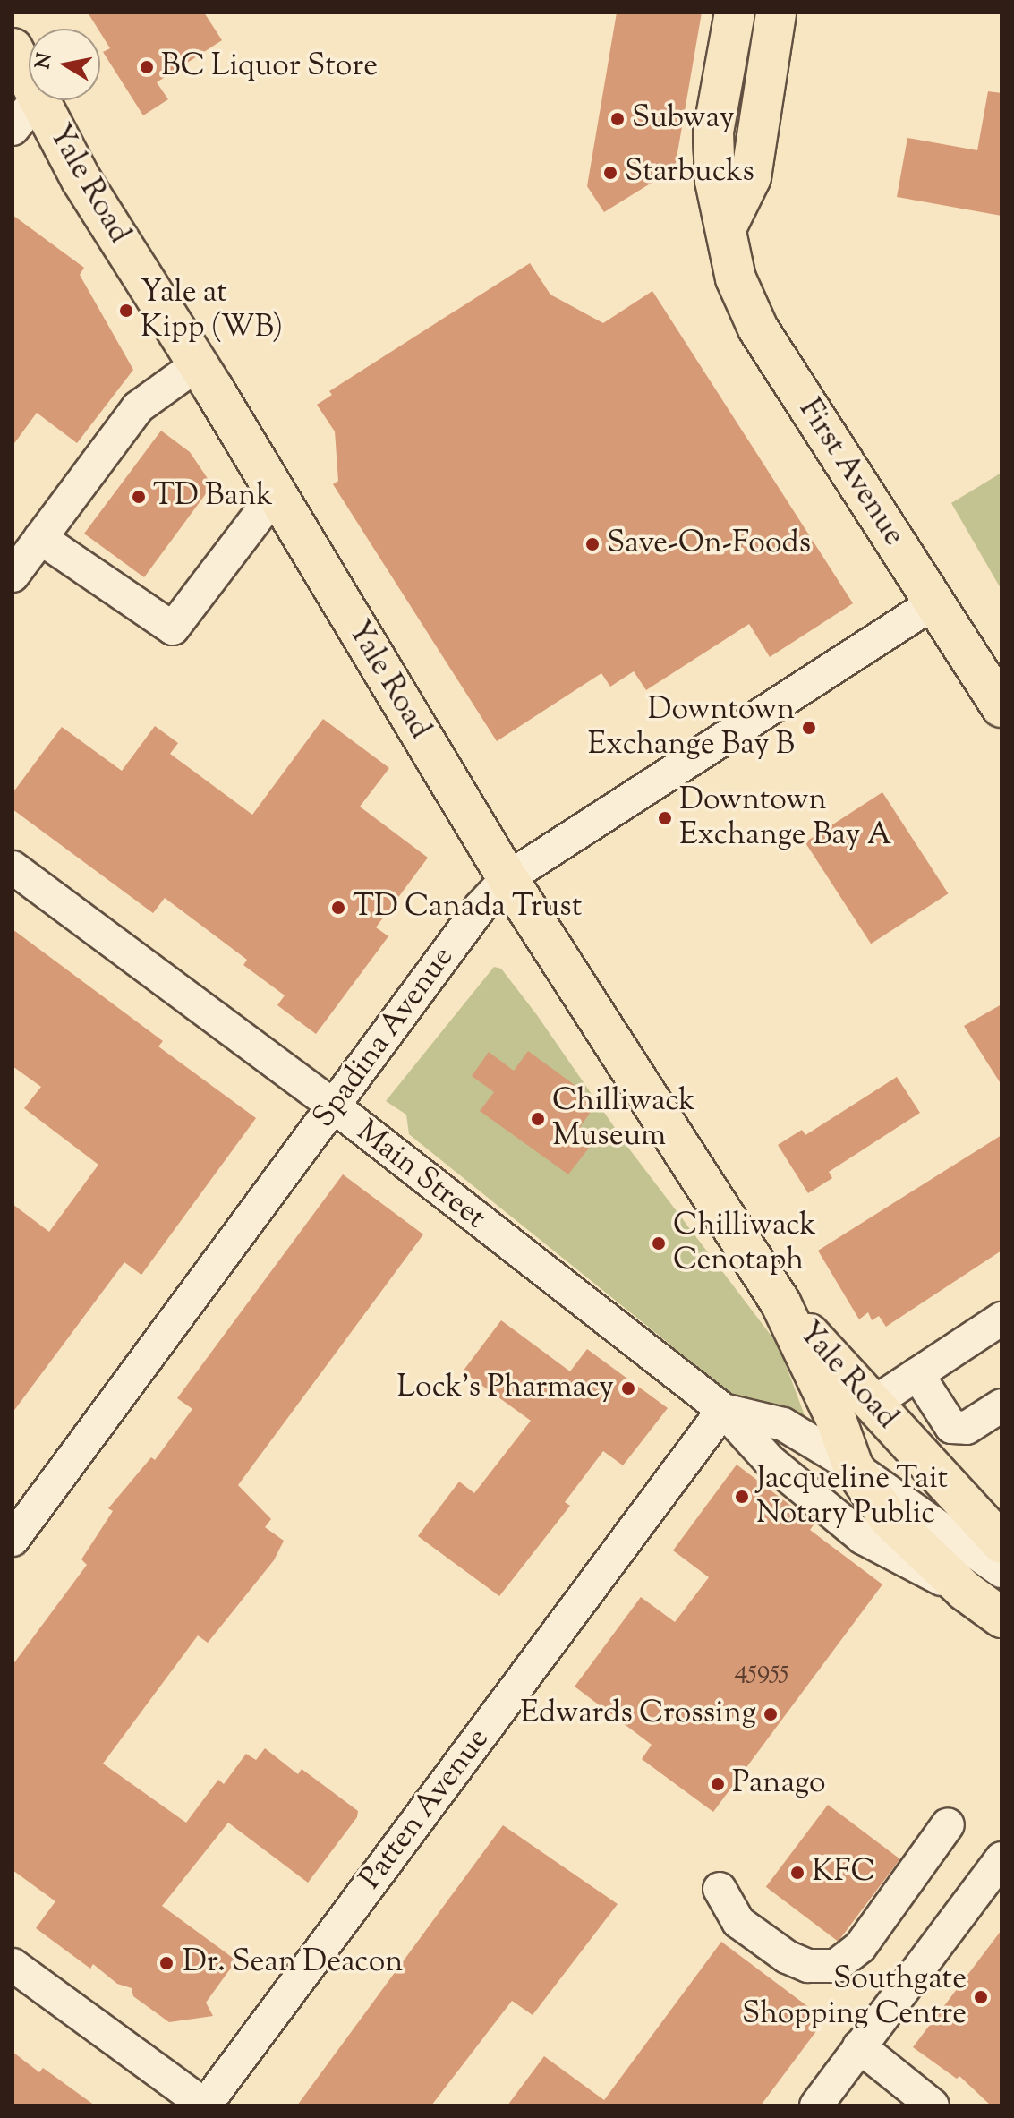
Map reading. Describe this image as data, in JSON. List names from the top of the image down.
{
  "streets": {
    "main road": ["Yale Road", "First Avenue"],
    "street": ["Spadina Avenue", "Main Street", "Patten Avenue"]
  },
  "crossings": [
    ["Yale Road", "Spadina Avenue"],
    ["Yale Road", "Main Street"],
    ["First Avenue", "Spadina Avenue"],
    ["Spadina Avenue", "Main Street"],
    ["Main Street", "Patten Avenue"]
  ],
  "places": [
    "BC Liquor Store",
    "Subway",
    "Starbucks",
    "Yale at Kipp (WB)",
    "TD Bank",
    "Save-On-Foods",
    "Downtown Exchange Bay B",
    "Downtown Exchange Bay A",
    "TD Canada Trust",
    "Chilliwack Museum",
    "Chilliwack Cenotaph",
    "Lock's Pharmacy",
    "Jacqueline Tait Notary Public",
    "Edwards Crossing",
    "Panago",
    "KFC",
    "Dr. Sean Deacon",
    "Southgate Shopping Centre"
  ],
  "house_numbers": ["45955"],
  "north": "left"
}
